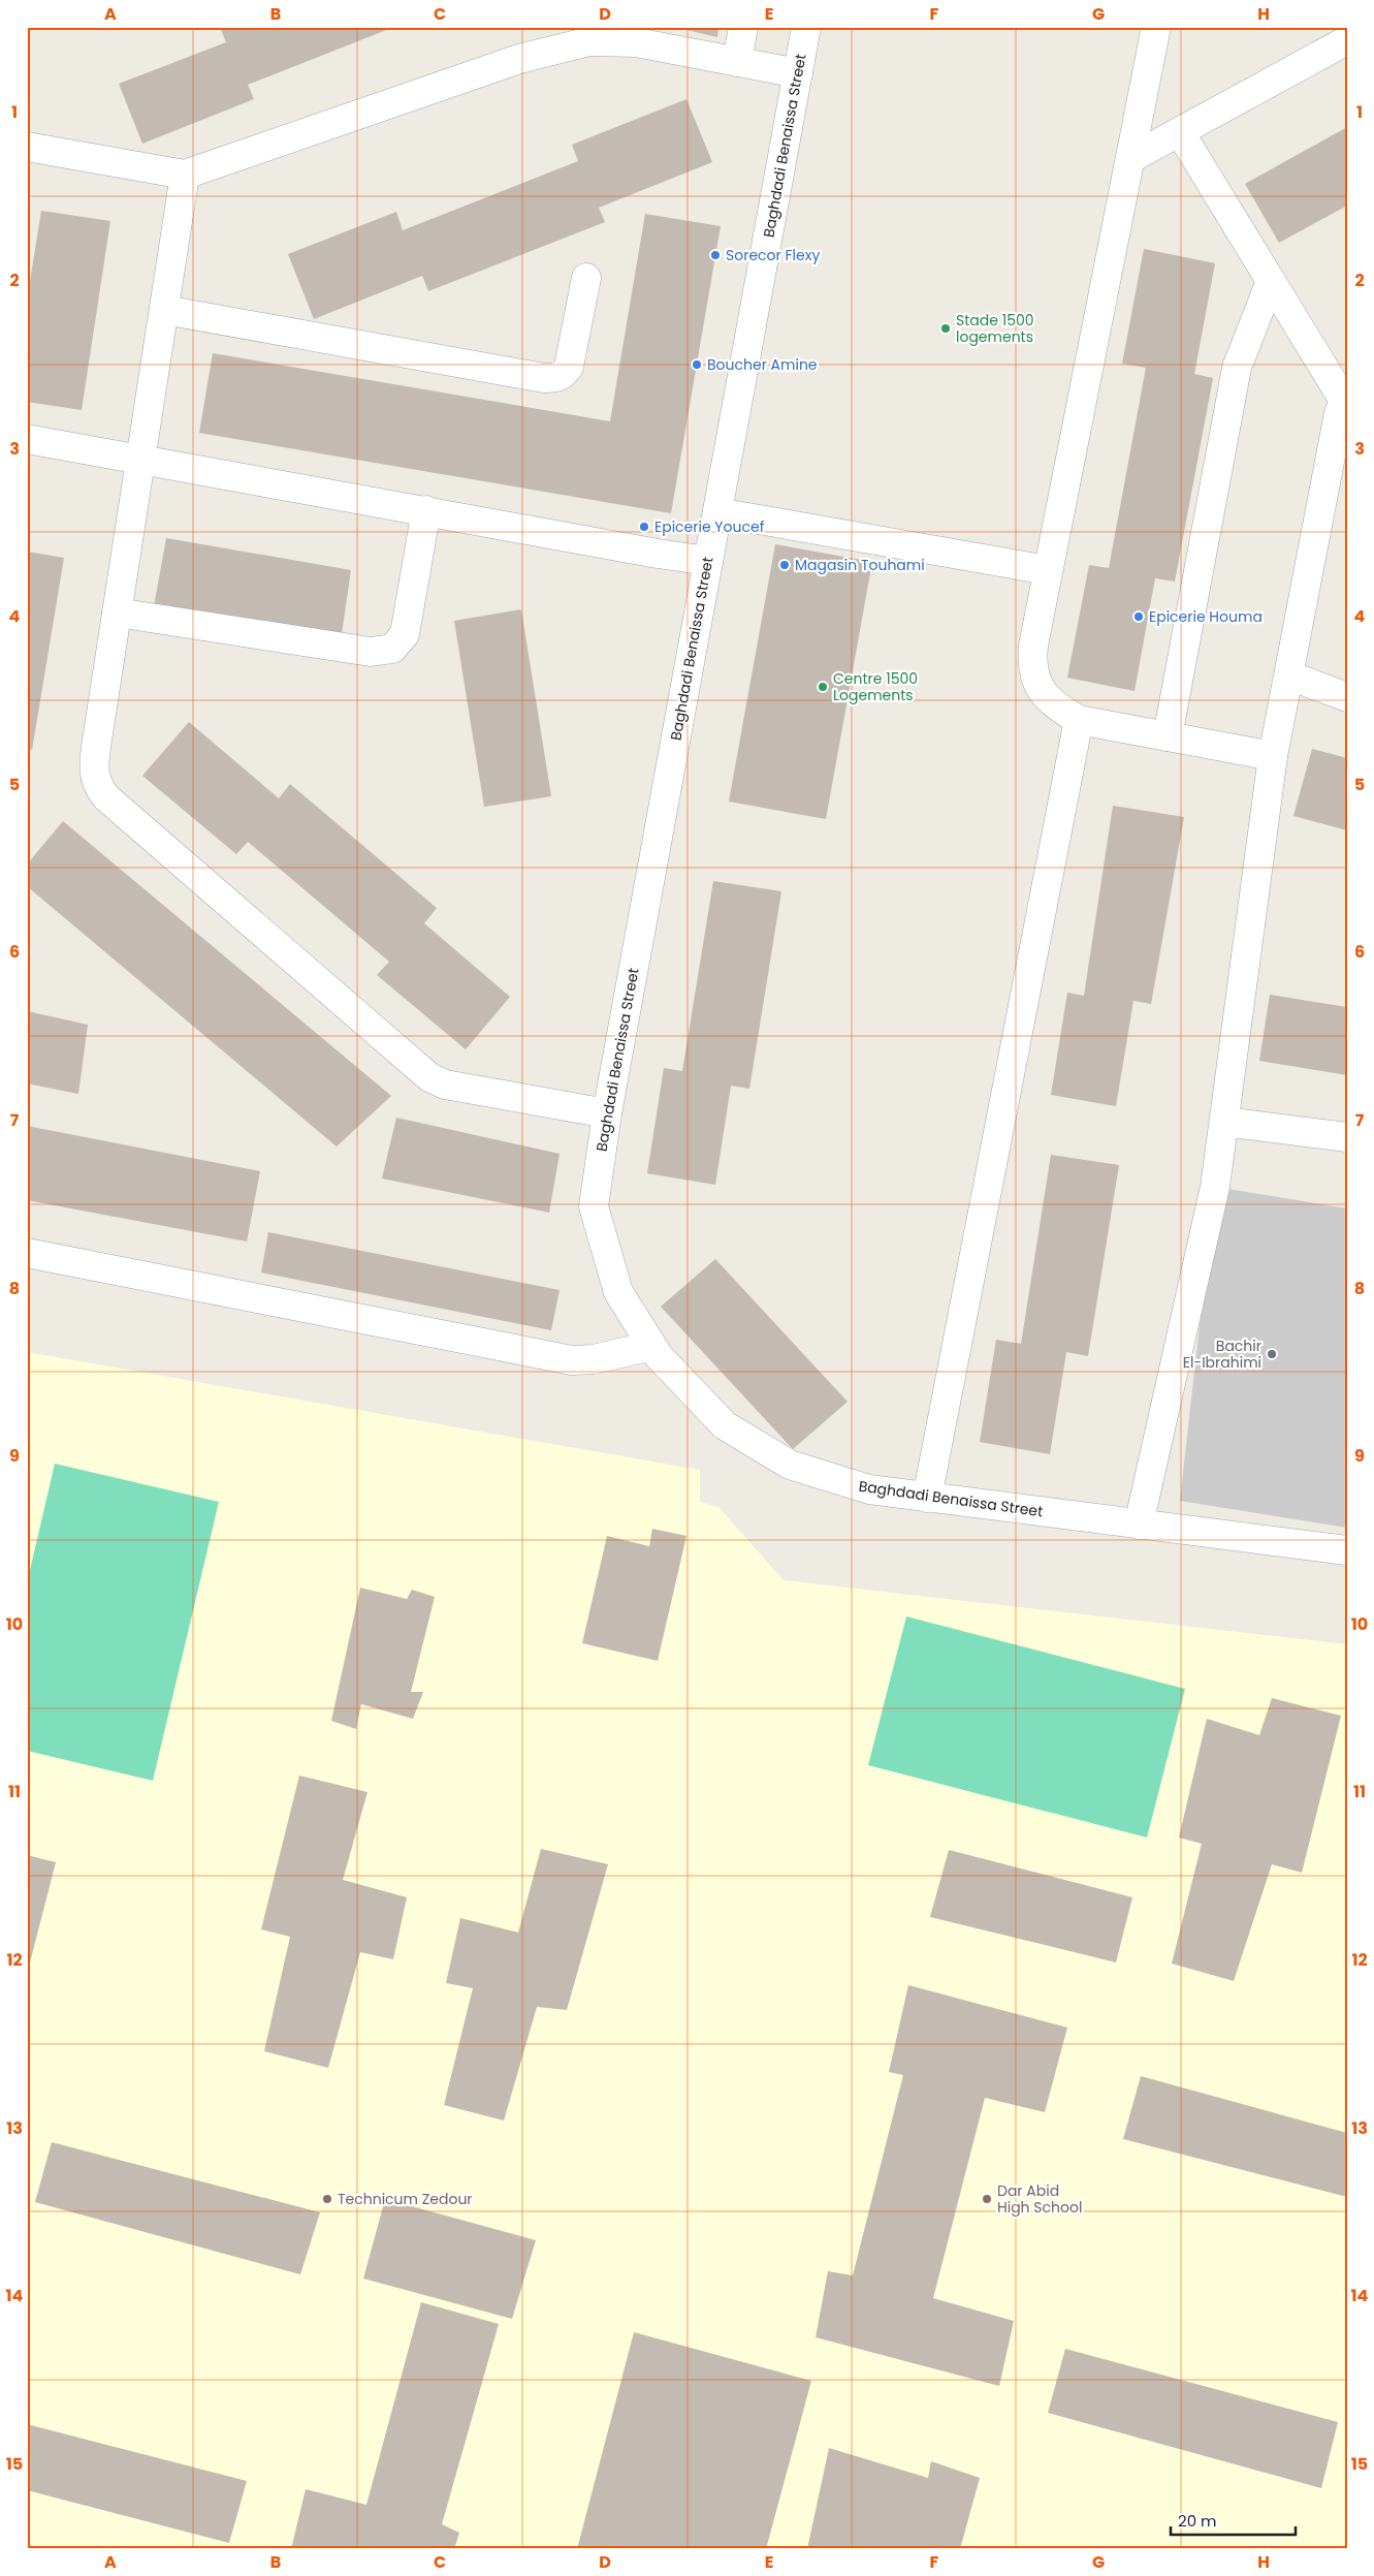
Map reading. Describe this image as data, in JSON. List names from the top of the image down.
{
  "streets": {
    "street": ["Baghdadi Benaissa Street"]
  },
  "places": [
    "Sorecor Flexy",
    "Stade 1500 logements",
    "Boucher Amine",
    "Epicerie Youcef",
    "Magasin Touhami",
    "Epicerie Houma",
    "Centre 1500 Logements",
    "Bachir El-Ibrahimi",
    "Technicum Zedour",
    "Dar Abid High School"
  ],
  "scale_bar": "20 m",
  "grid": {
    "columns": [
      "A",
      "B",
      "C",
      "D",
      "E",
      "F",
      "G",
      "H"
    ],
    "rows": [
      "1",
      "2",
      "3",
      "4",
      "5",
      "6",
      "7",
      "8",
      "9",
      "10",
      "11",
      "12",
      "13",
      "14",
      "15"
    ]
  }
}
